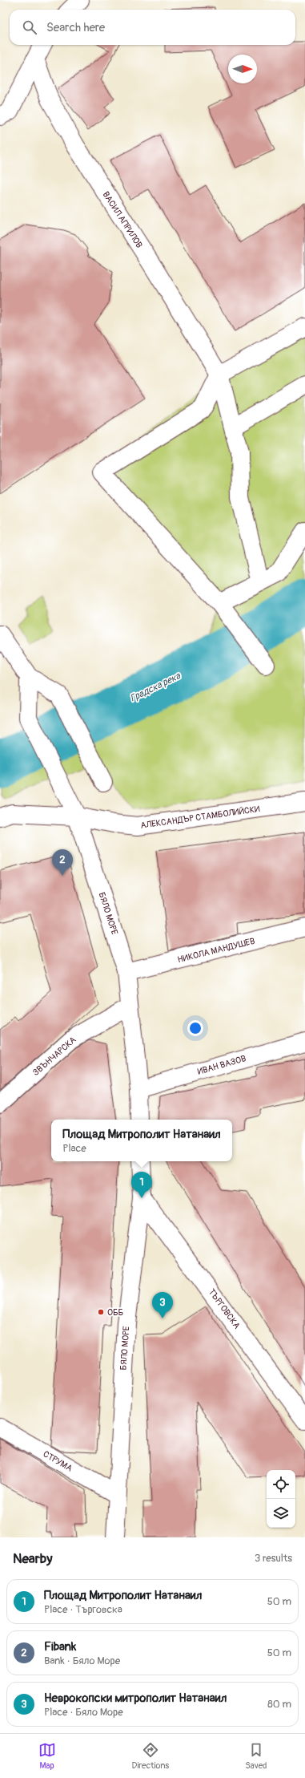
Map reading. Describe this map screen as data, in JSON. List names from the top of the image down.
{
  "streets": {
    "street": [
      "ВАСИЛ АПРИЛОВ",
      "АЛЕКСАНДЪР СТАМБОЛИЙСКИ",
      "БЯЛО МОРЕ",
      "НИКОЛА МАНДУШЕВ",
      "ЗВЪНЧАРСКА",
      "ИВАН ВАЗОВ",
      "ТЪРГОВСКА",
      "СТРУМА"
    ]
  },
  "crossings": [
    ["АЛЕКСАНДЪР СТАМБОЛИЙСКИ", "БЯЛО МОРЕ"],
    ["БЯЛО МОРЕ", "НИКОЛА МАНДУШЕВ"],
    ["БЯЛО МОРЕ", "ЗВЪНЧАРСКА"],
    ["БЯЛО МОРЕ", "ИВАН ВАЗОВ"],
    ["БЯЛО МОРЕ", "ТЪРГОВСКА"],
    ["БЯЛО МОРЕ", "СТРУМА"]
  ],
  "water": ["Градска река"],
  "places": ["ОББ"],
  "north": "right",
  "page": {
    "search": "Search here",
    "pins": ["2", "1", "3"],
    "popup": ["Площад Митрополит Натанаил", "Place"],
    "heading": ["Nearby", "3 results"],
    "list": [
      {
        "mark": "1",
        "name": "Площад Митрополит Натанаил",
        "note": "Place · Търговска",
        "value": "50 m"
      },
      {
        "mark": "2",
        "name": "Fibank",
        "note": "Bank · Бяло Море",
        "value": "50 m"
      },
      {
        "mark": "3",
        "name": "Неврокопски митрополит Натанаил",
        "note": "Place · Бяло Море",
        "value": "80 m"
      }
    ],
    "nav": ["Map", "Directions", "Saved"]
  }
}
